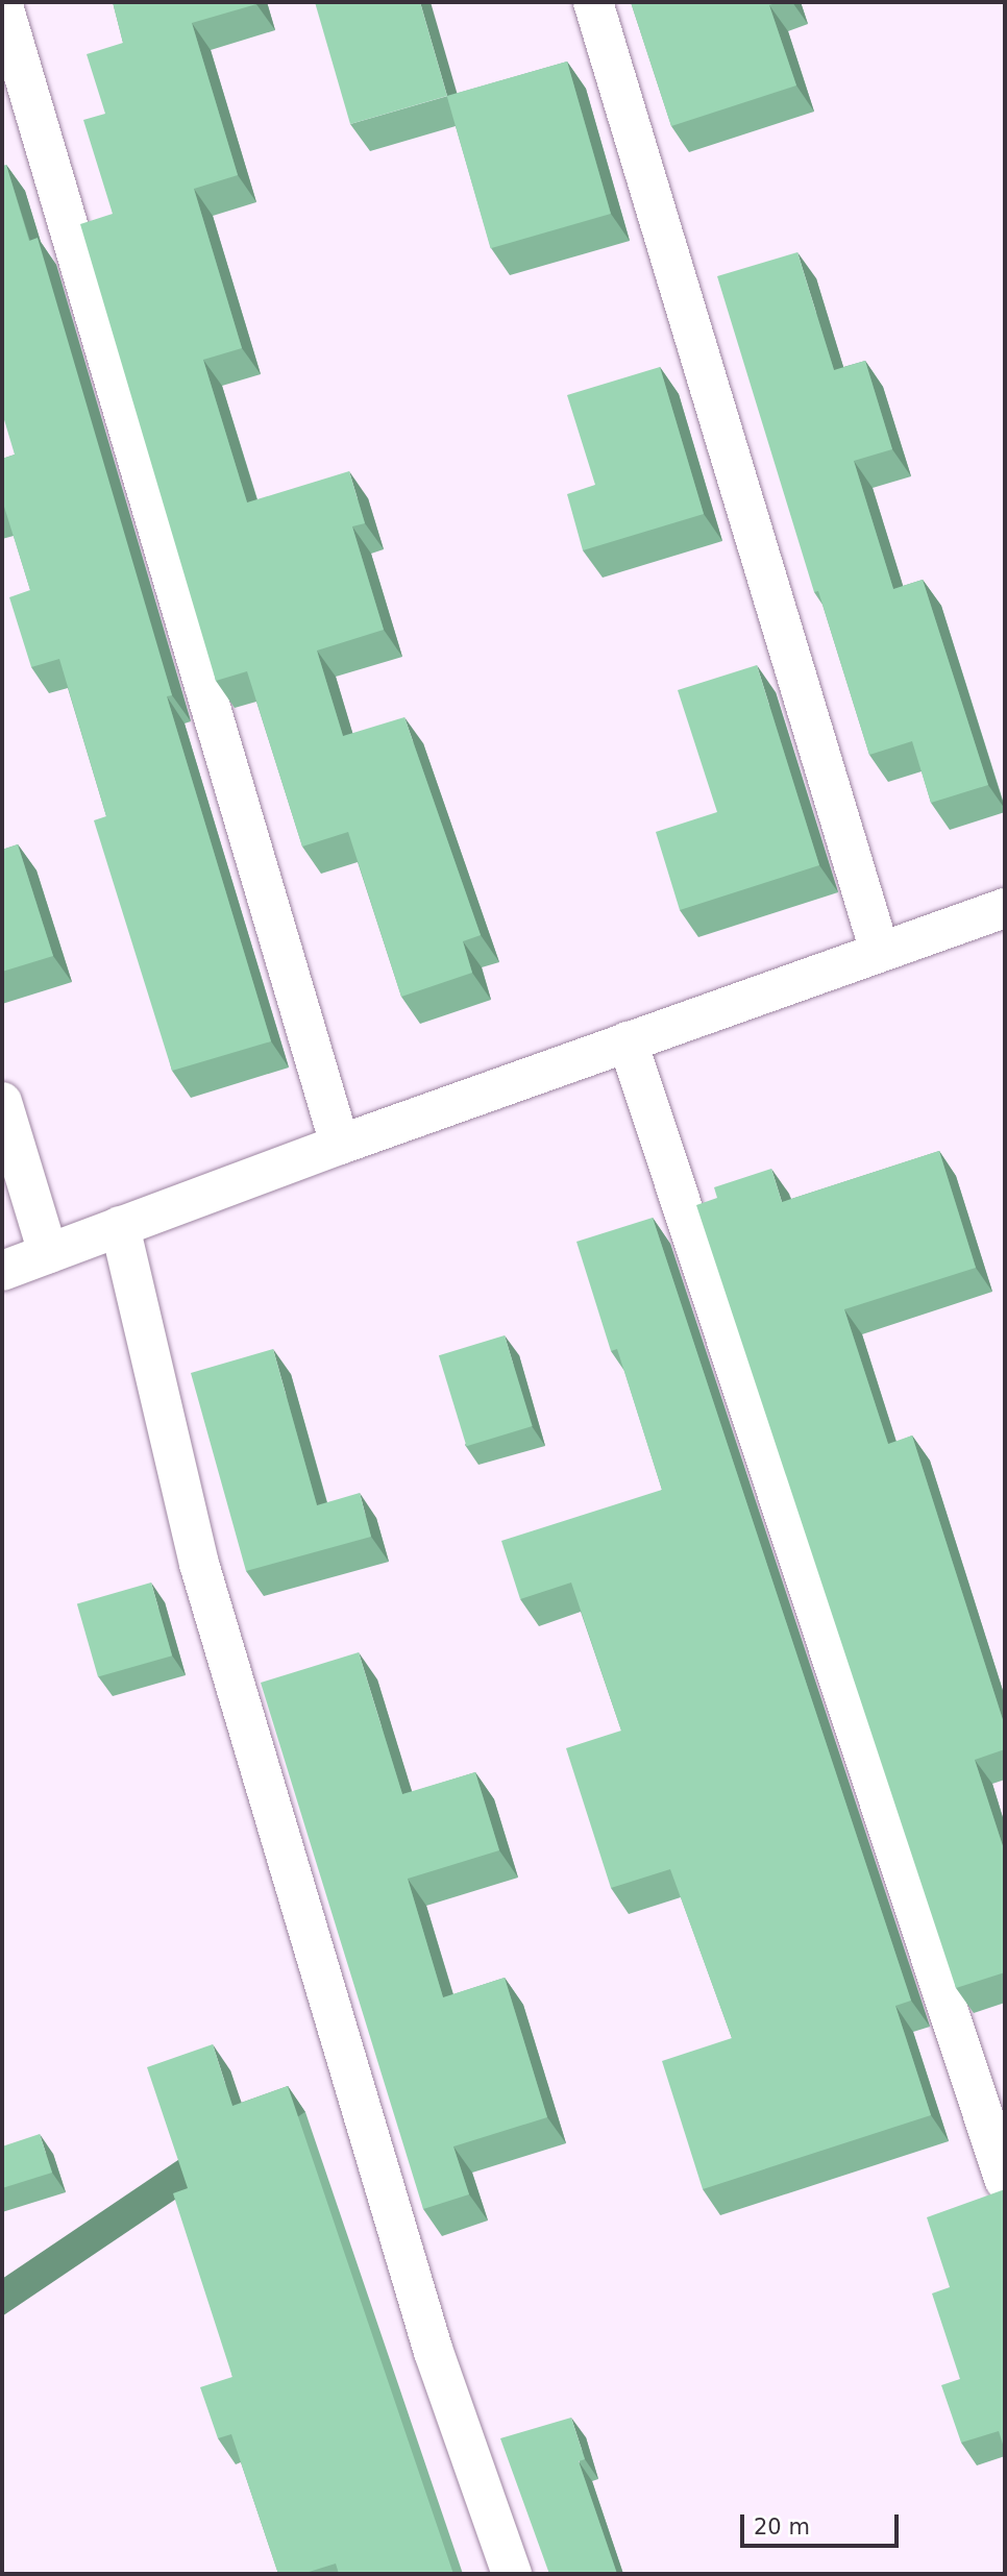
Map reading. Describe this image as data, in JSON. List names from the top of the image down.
{
  "scale_bar": "20 m"
}
